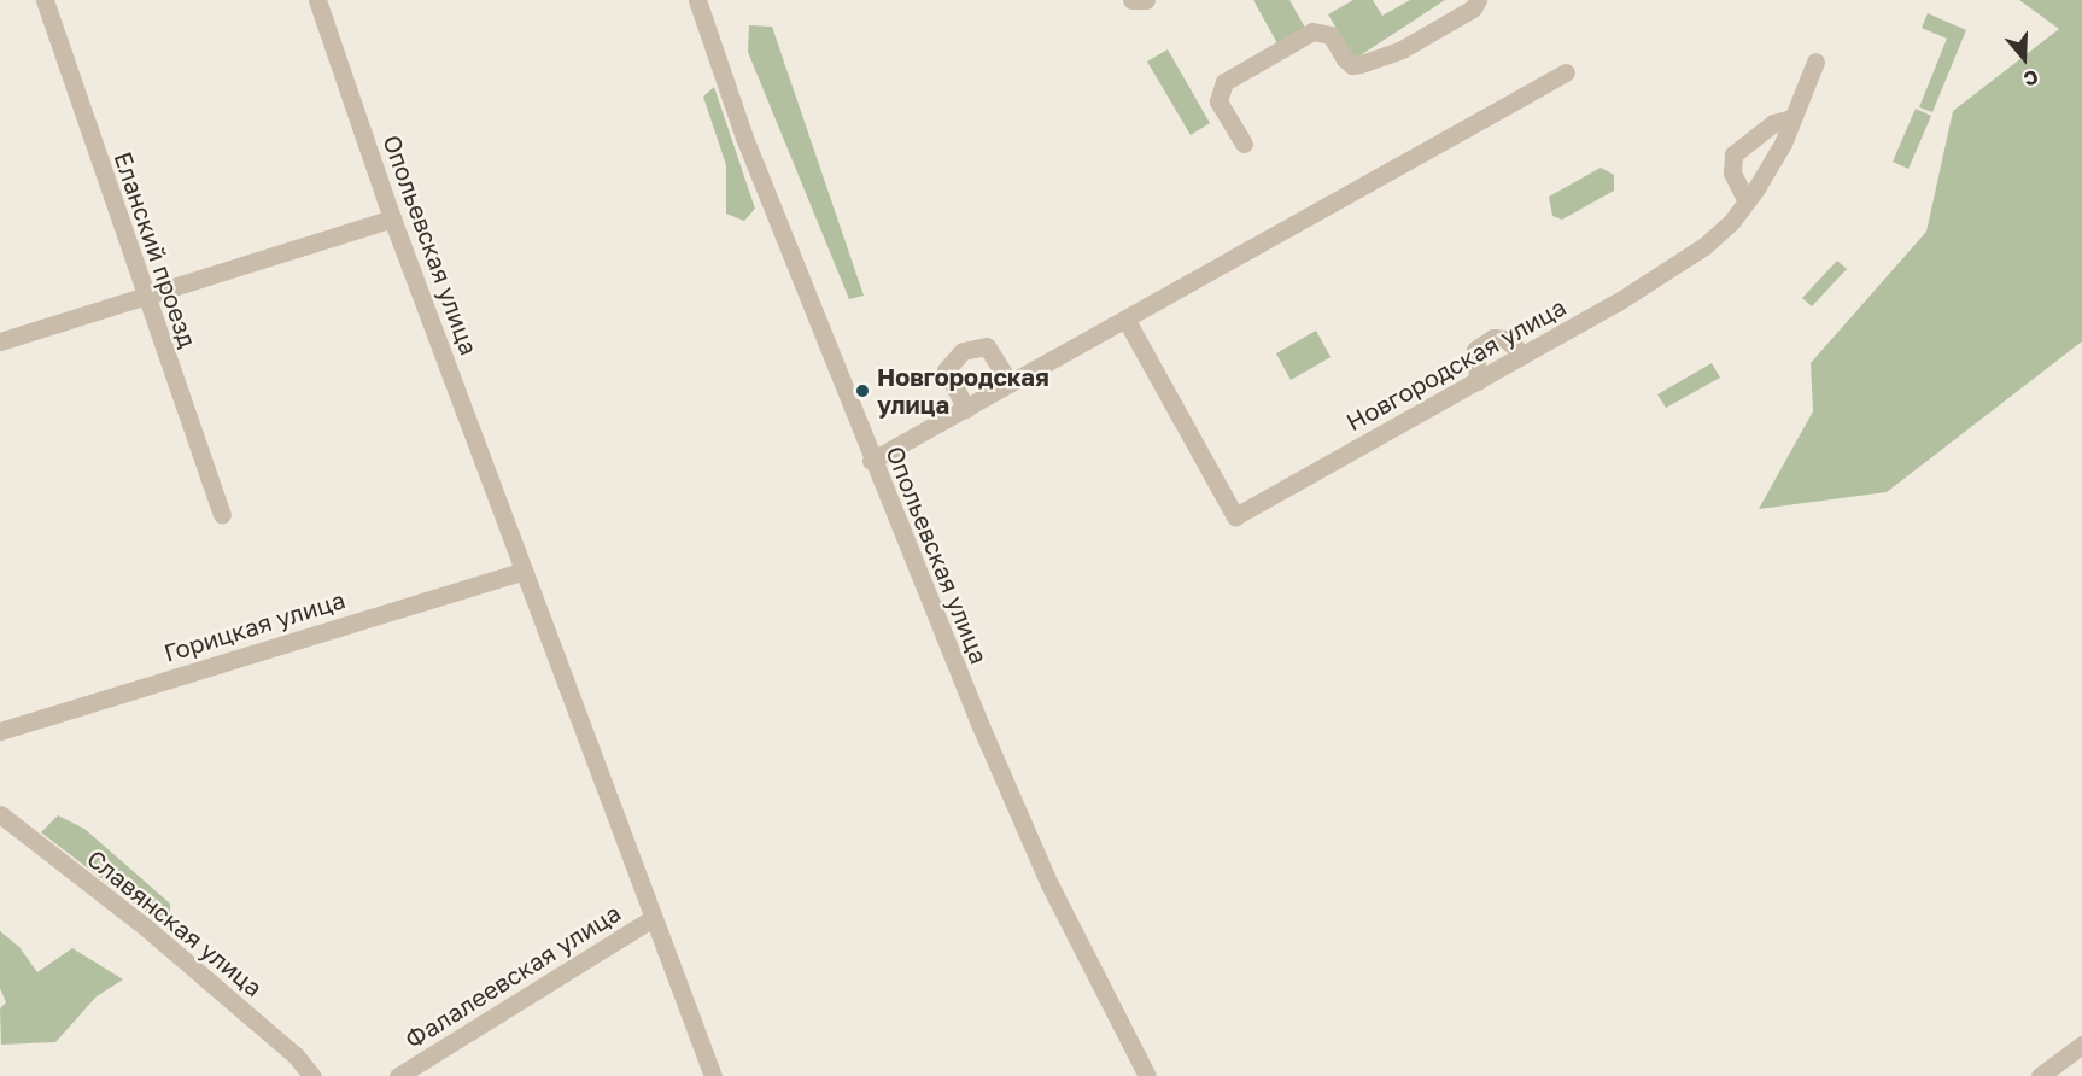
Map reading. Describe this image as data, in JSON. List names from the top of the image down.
{
  "streets": {
    "street": [
      "Опольевская улица",
      "Еланский проезд",
      "Новгородская улица",
      "Горицкая улица",
      "Славянская улица",
      "Фалалеевская улица"
    ]
  },
  "crossings": [
    ["Опольевская улица", "Горицкая улица"],
    ["Опольевская улица", "Фалалеевская улица"]
  ],
  "places": ["Новгородская улица"],
  "north": "bottom"
}
